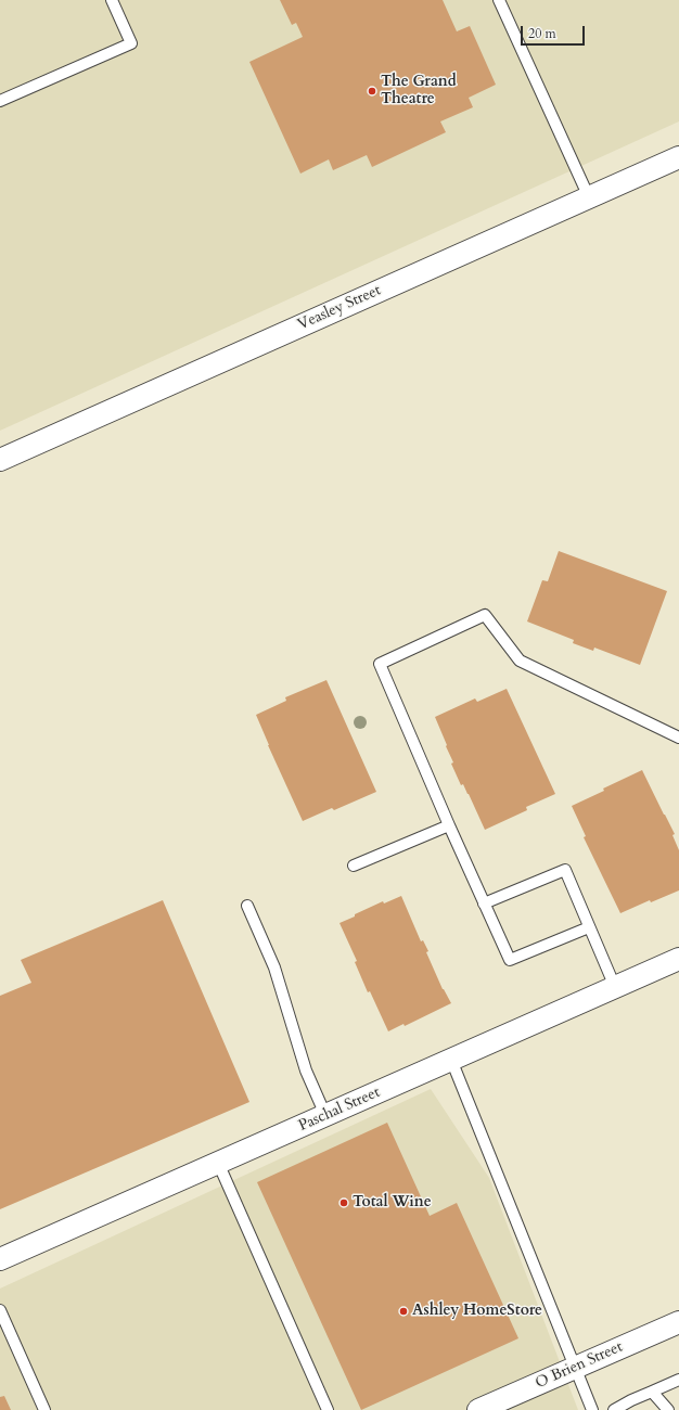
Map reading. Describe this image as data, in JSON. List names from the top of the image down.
{
  "streets": {
    "street": ["Veasley Street", "Paschal Street", "O Brien Street"]
  },
  "places": ["The Grand Theatre", "Total Wine", "Ashley HomeStore"],
  "scale_bar": "20 m"
}
